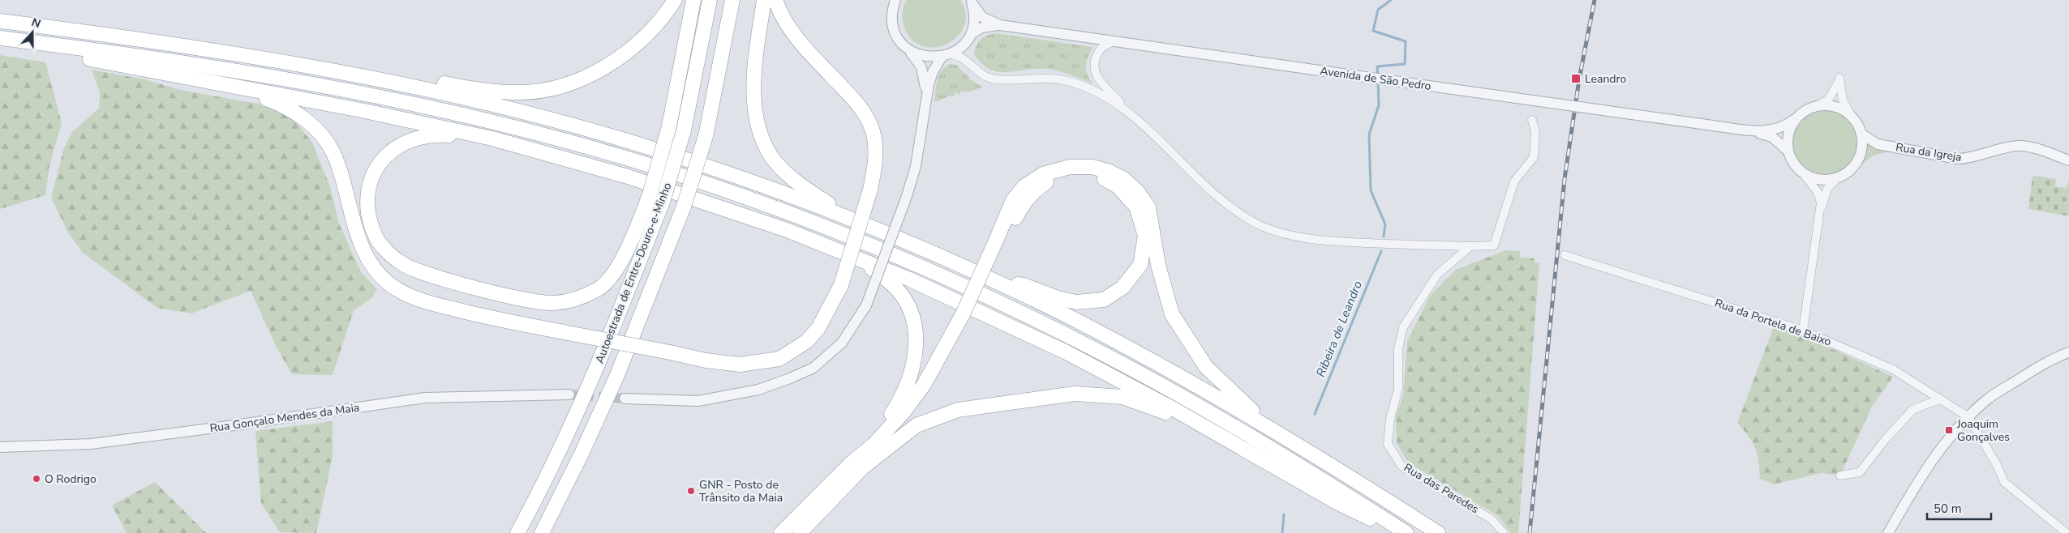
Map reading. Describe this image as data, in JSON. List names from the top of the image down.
{
  "streets": {
    "highway": ["Autoestrada de Entre-Douro-e-Minho"],
    "street": [
      "Avenida de São Pedro",
      "Rua da Igreja",
      "Rua da Portela de Baixo",
      "Rua Gonçalo Mendes da Maia",
      "Rua das Paredes"
    ]
  },
  "crossings": [
    ["Avenida de São Pedro", "Rua da Igreja"]
  ],
  "water": ["Ribeira de Leandro"],
  "places": {
    "transit": ["Leandro", "Joaquim Gonçalves"],
    "other": ["O Rodrigo", "GNR - Posto de Trânsito da Maia"]
  },
  "scale_bar": "50 m",
  "north": "top"
}
